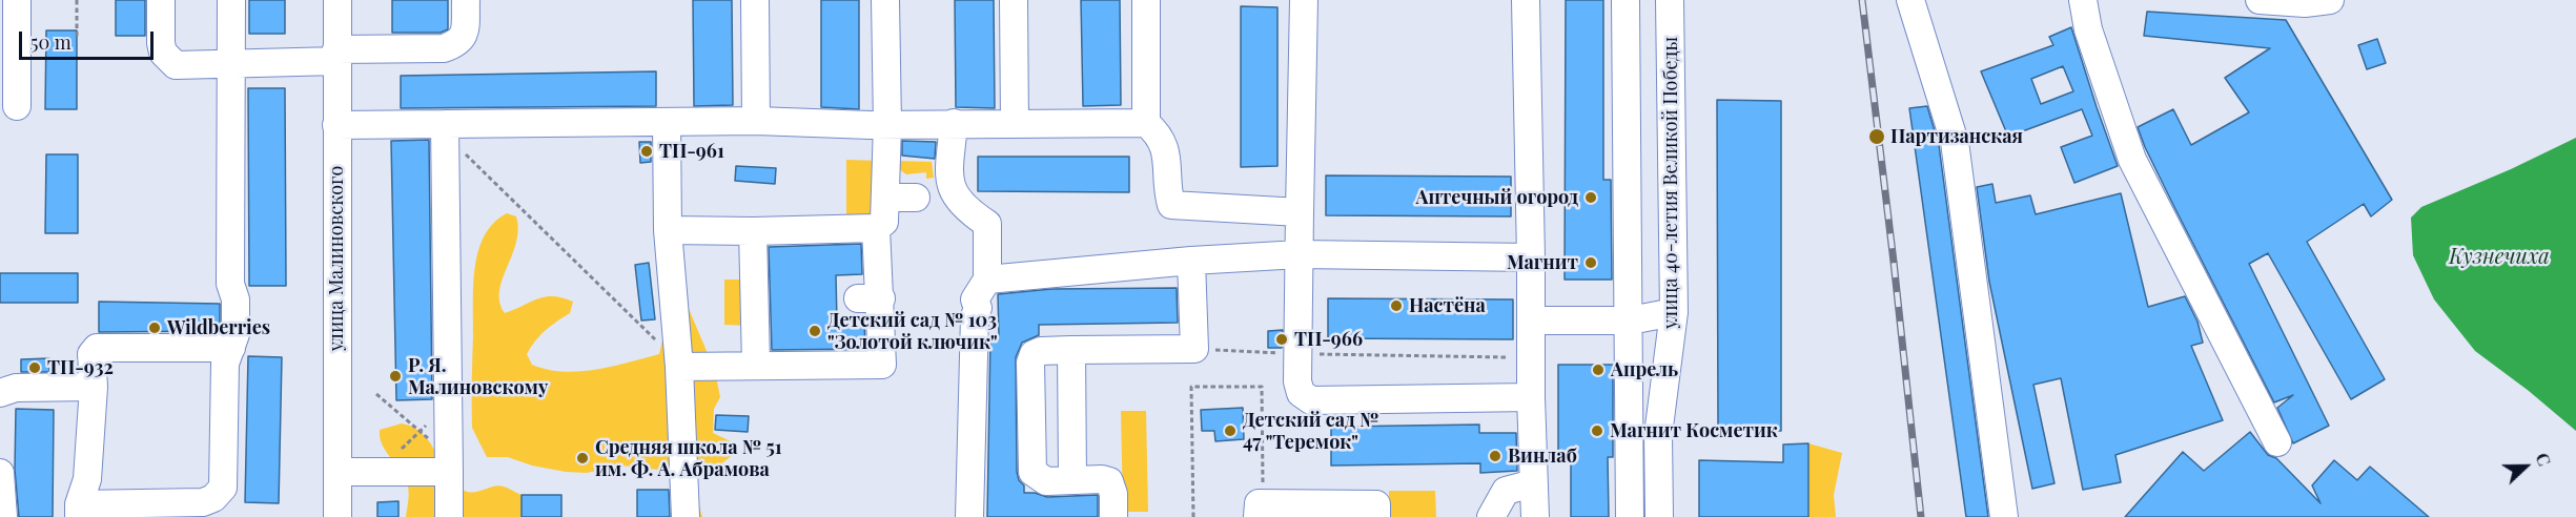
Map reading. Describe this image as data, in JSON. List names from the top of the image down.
{
  "streets": {
    "street": ["улица 40-летия Великой Победы", "улица Малиновского"]
  },
  "water": ["Кузнечиха"],
  "places": [
    "Партизанская",
    "ТП-961",
    "Аптечный огород",
    "Магнит",
    "Настёна",
    "Wildberries",
    "Детский сад № 103 \"Золотой ключик\"",
    "ТП-966",
    "ТП-932",
    "Апрель",
    "Р. Я. Малиновскому",
    "Детский сад № 47 \"Теремок\"",
    "Магнит Косметик",
    "Винлаб",
    "Средняя школа № 51 им. Ф. А. Абрамова"
  ],
  "scale_bar": "50 m",
  "north": "right"
}
